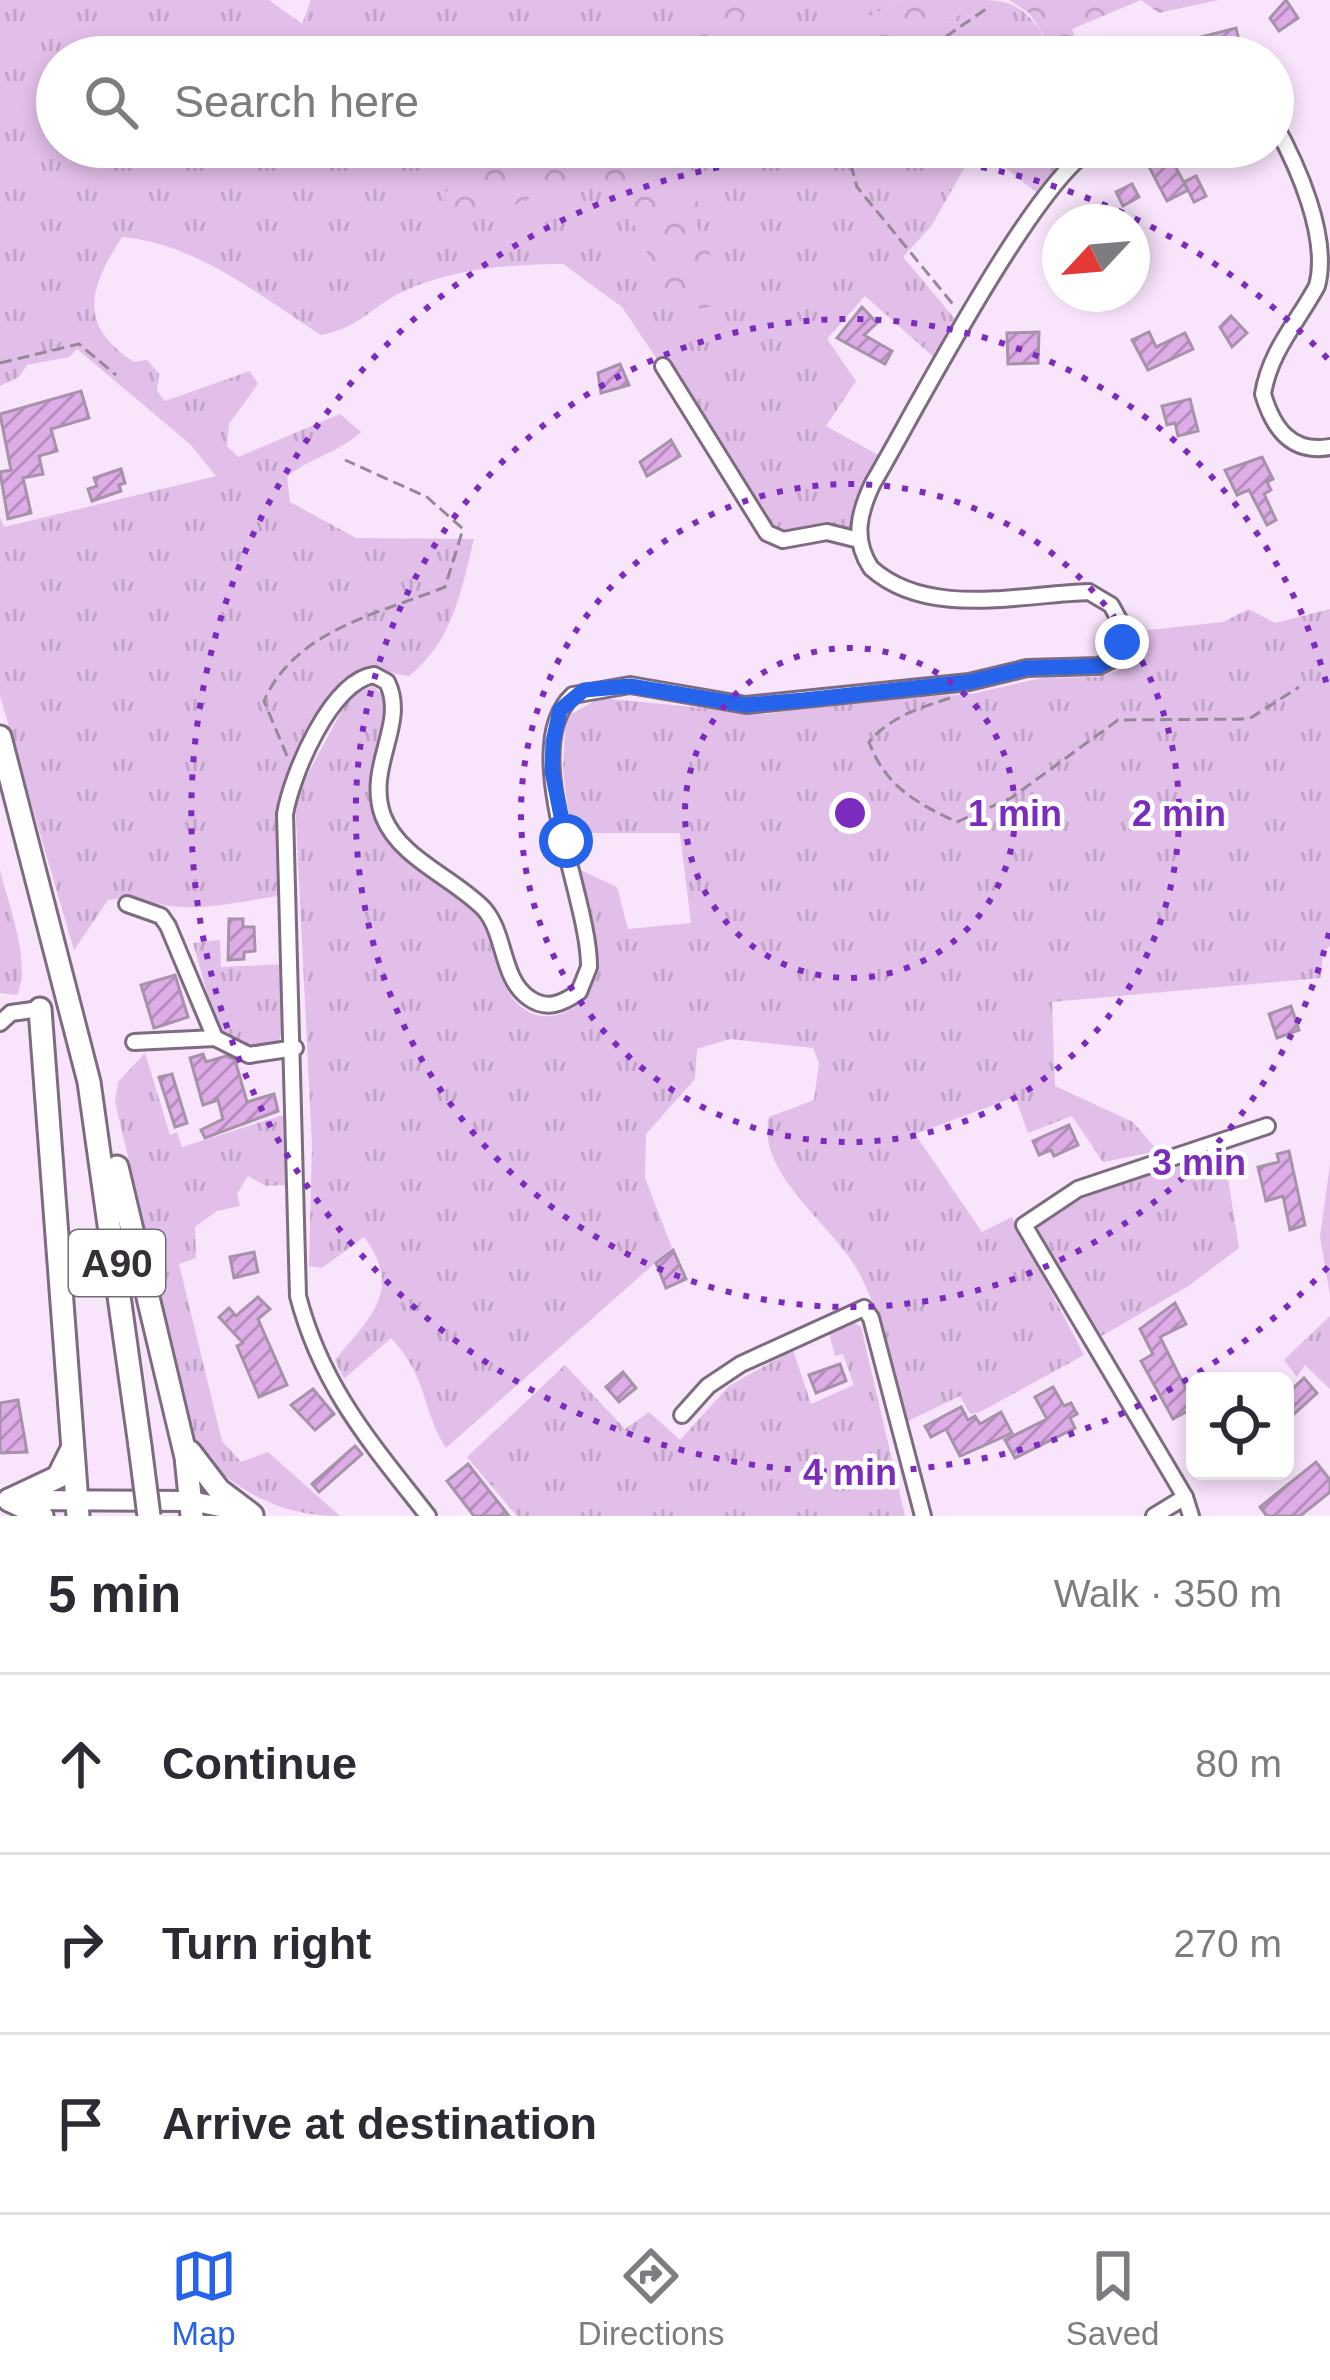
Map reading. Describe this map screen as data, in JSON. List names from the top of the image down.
{
  "streets": {
    "highway": ["Α90"]
  },
  "north": "bottom left",
  "page": {
    "search": "Search here",
    "heading": ["5 min", "Walk · 350 m"],
    "list": [
      ["Continue", "80 m"],
      ["Turn right", "270 m"],
      "Arrive at destination"
    ],
    "nav": ["Map", "Directions", "Saved"]
  },
  "rings": [
    "1 min",
    "2 min",
    "3 min",
    "4 min"
  ]
}
